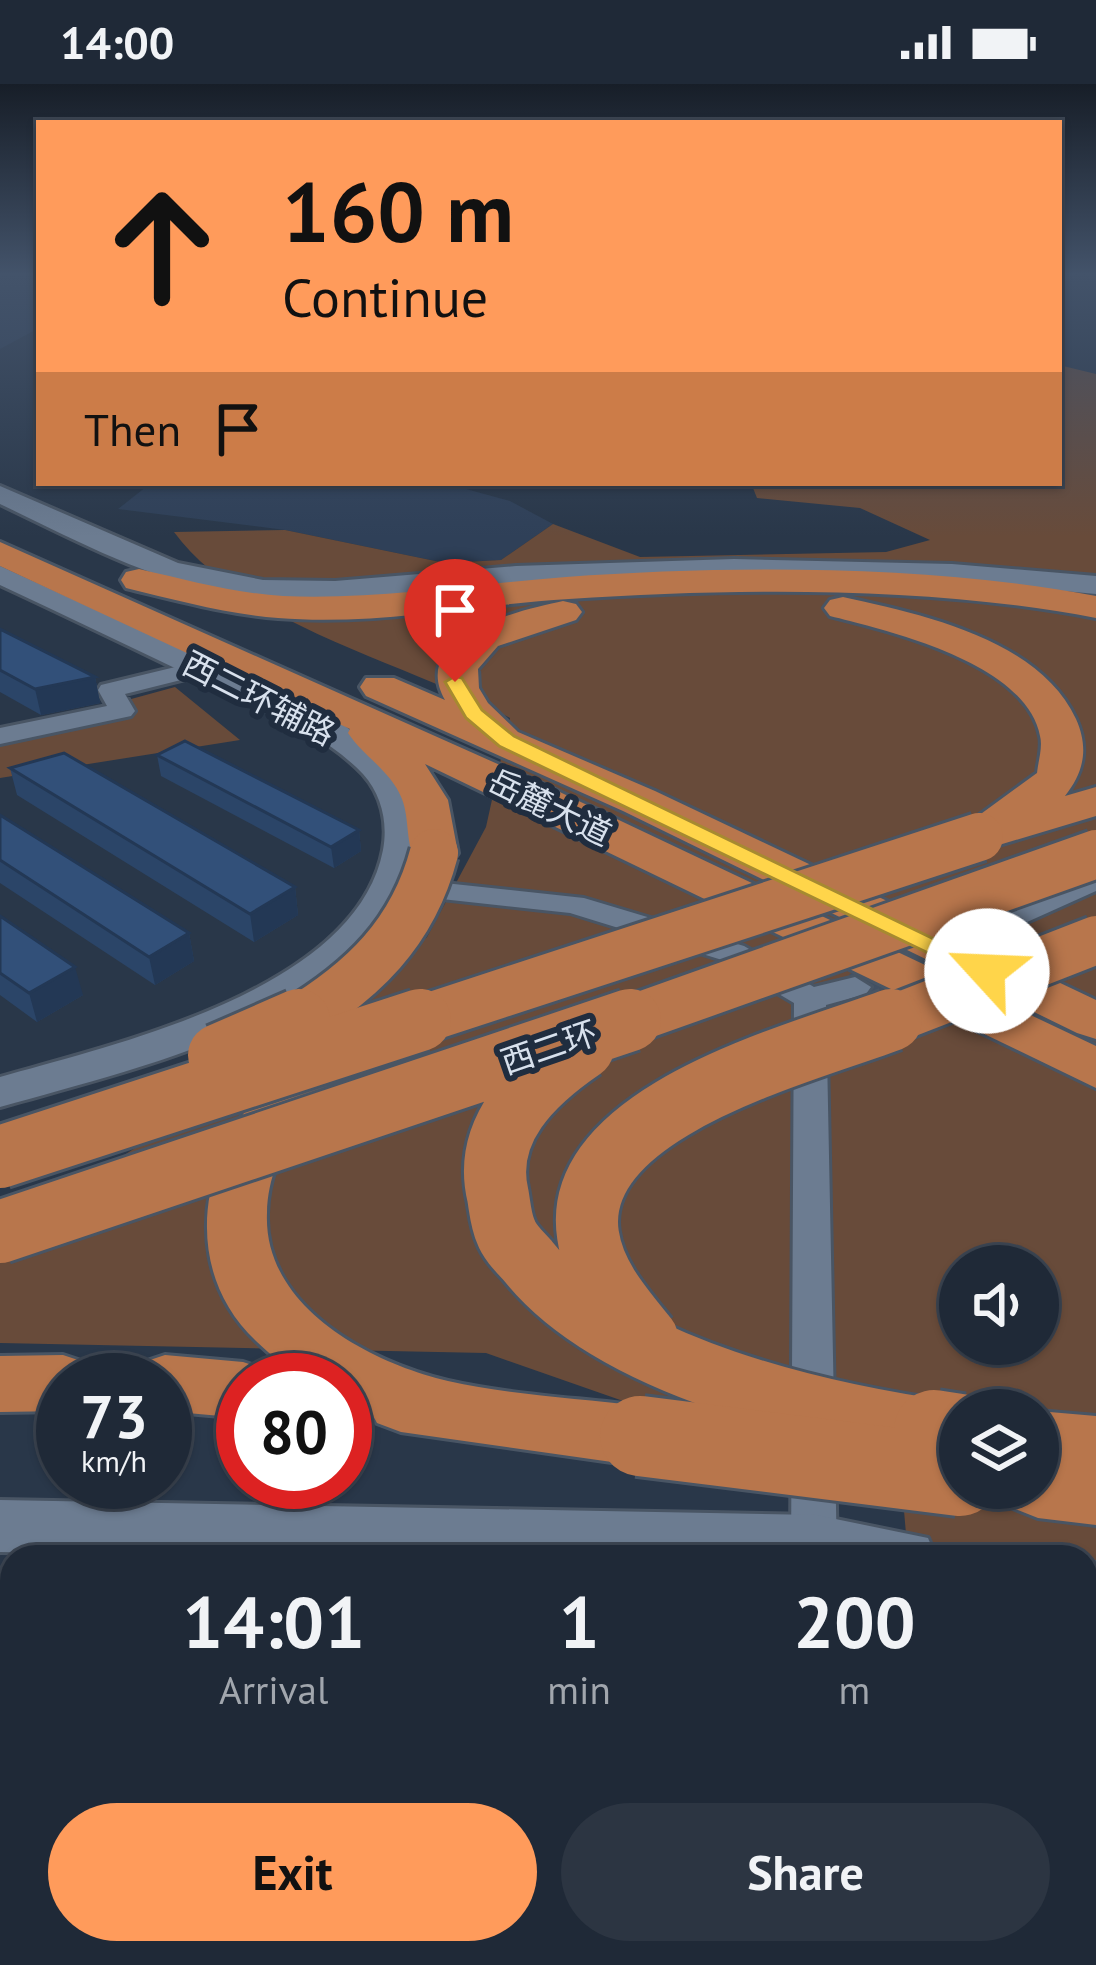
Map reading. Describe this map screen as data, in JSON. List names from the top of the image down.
{
  "streets": {
    "highway": ["岳麓大道", "西二环"],
    "street": ["西二环辅路"]
  },
  "page": {
    "status": "14:00",
    "turn": ["160 m", "Continue"],
    "then": "Then",
    "speed": "73 km/h",
    "limit": "80",
    "eta": [
      "14:01",
      "Arrival",
      "1",
      "min",
      "200",
      "m"
    ],
    "buttons": ["Exit", "Share"]
  }
}
